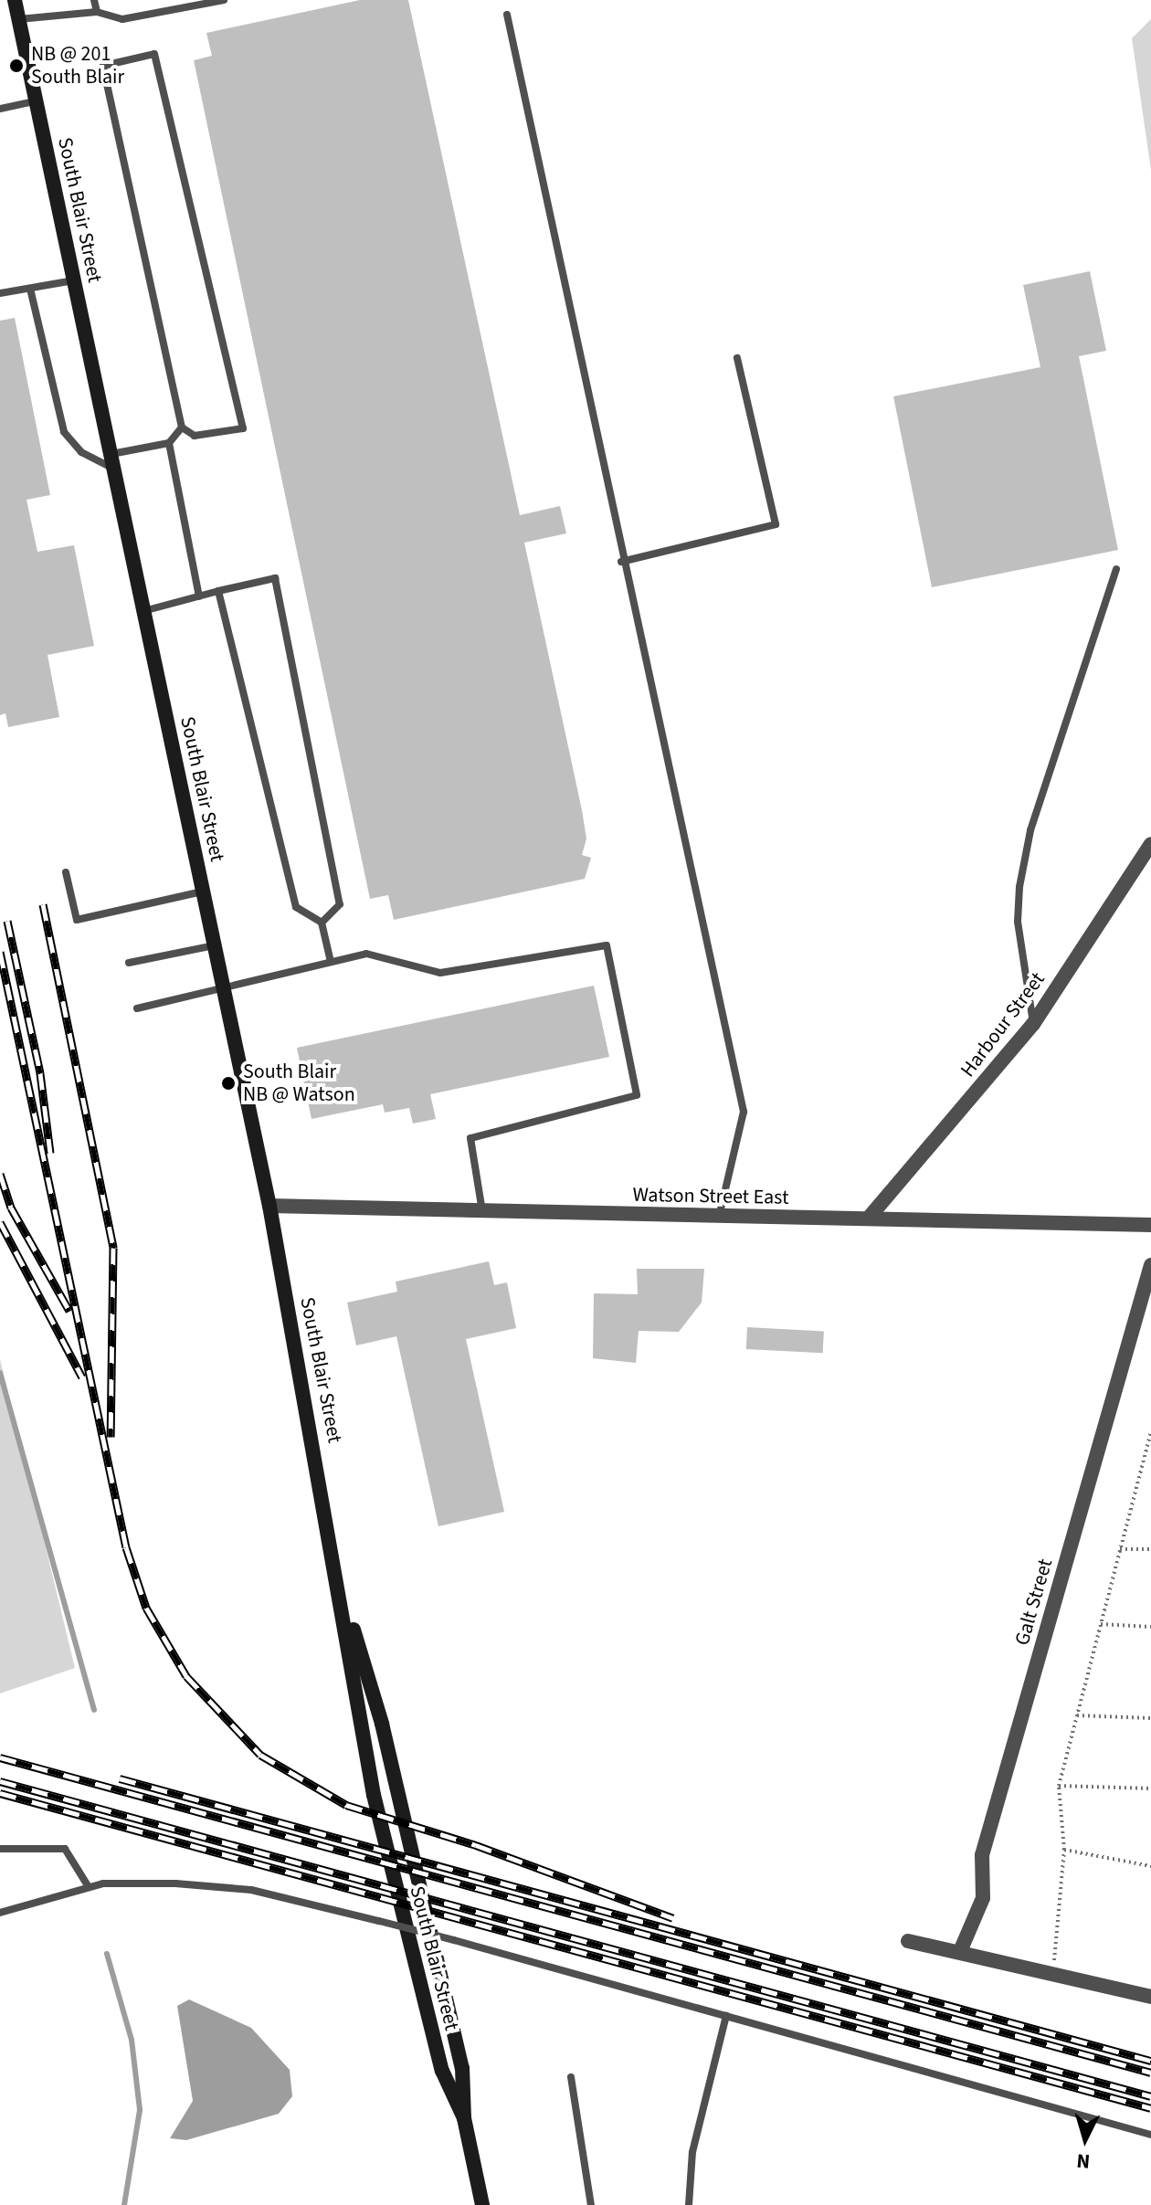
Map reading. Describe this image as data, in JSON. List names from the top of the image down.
{
  "streets": {
    "street": [
      "South Blair Street",
      "Harbour Street",
      "Watson Street East",
      "Galt Street"
    ]
  },
  "crossings": [
    ["South Blair Street", "Watson Street East"],
    ["Harbour Street", "Watson Street East"]
  ],
  "places": ["NB @ 201 South Blair", "South Blair NB @ Watson"],
  "north": "bottom"
}
